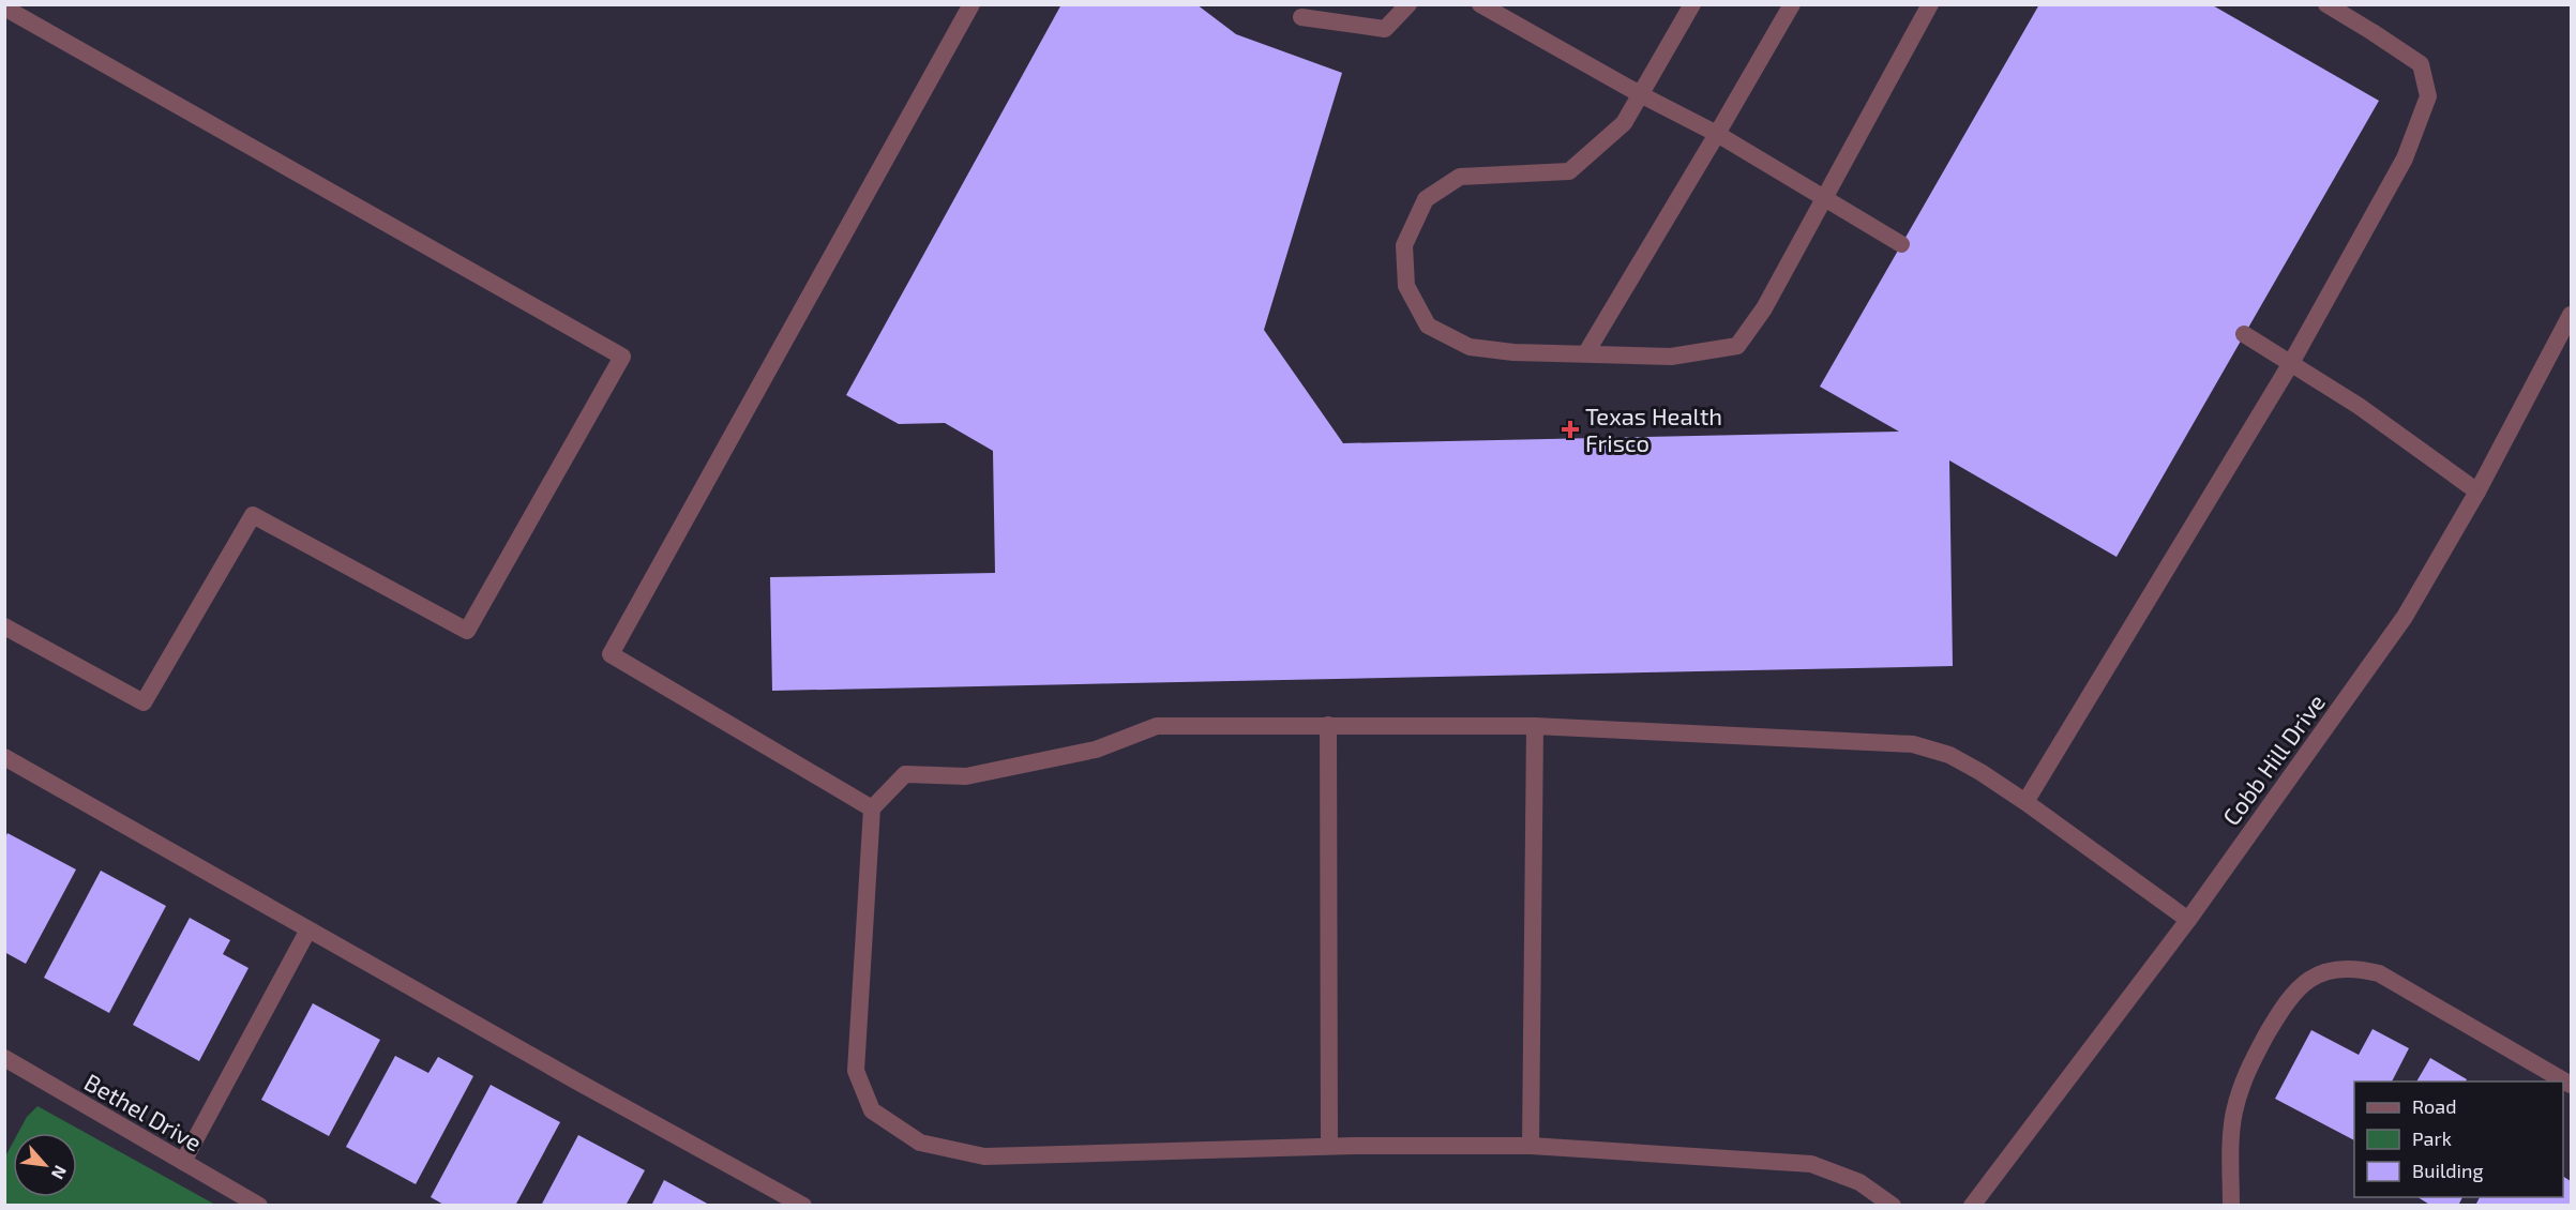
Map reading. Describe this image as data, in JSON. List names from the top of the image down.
{
  "streets": {
    "street": ["Cobb Hill Drive", "Bethel Drive"]
  },
  "places": {
    "health": ["Texas Health Frisco"]
  },
  "legend": ["Road", "Park", "Building"],
  "north": "bottom right"
}
